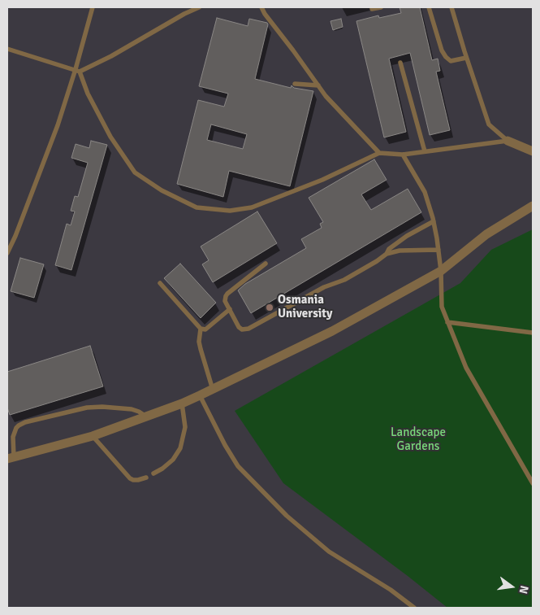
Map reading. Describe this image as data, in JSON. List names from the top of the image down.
{
  "parks": ["Landscape Gardens"],
  "places": ["Osmania University"],
  "north": "right"
}
